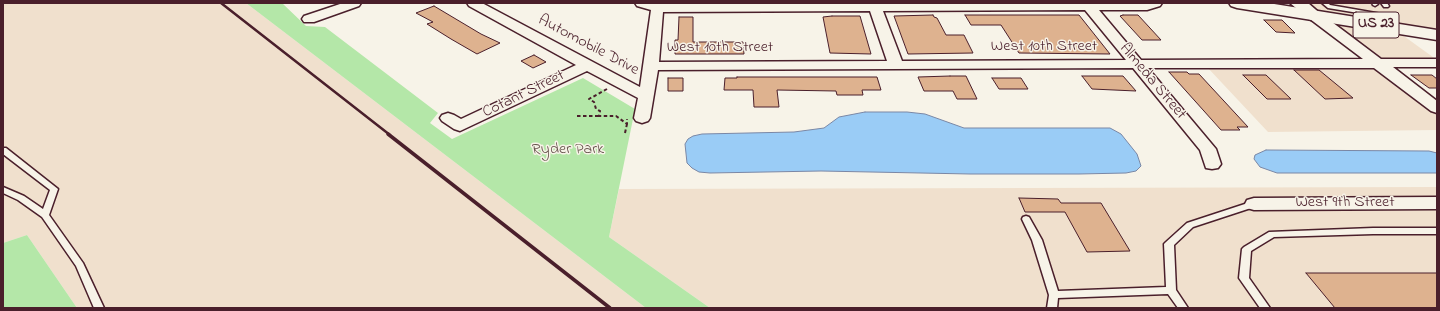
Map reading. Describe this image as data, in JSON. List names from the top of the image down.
{
  "streets": {
    "main road": ["US 23"],
    "street": [
      "Automobile Drive",
      "West 10th Street",
      "Almeda Street",
      "Cotant Street",
      "West 9th Street"
    ]
  },
  "crossings": [
    ["Automobile Drive", "Cotant Street"],
    ["West 10th Street", "Almeda Street"]
  ],
  "parks": ["Ryder Park"]
}
